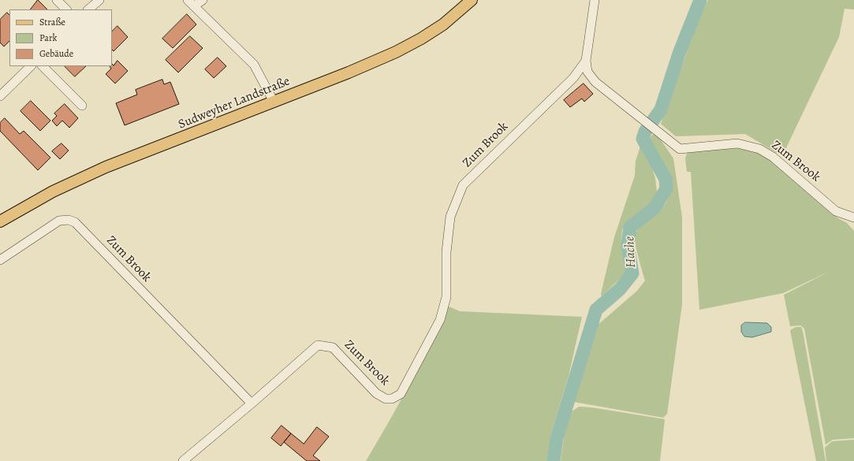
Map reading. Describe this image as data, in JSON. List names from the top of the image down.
{
  "streets": {
    "main road": ["Sudweyher Landstraße"],
    "street": ["Zum Brook"]
  },
  "water": ["Hache"],
  "legend": ["Straße", "Park", "Gebäude"]
}
